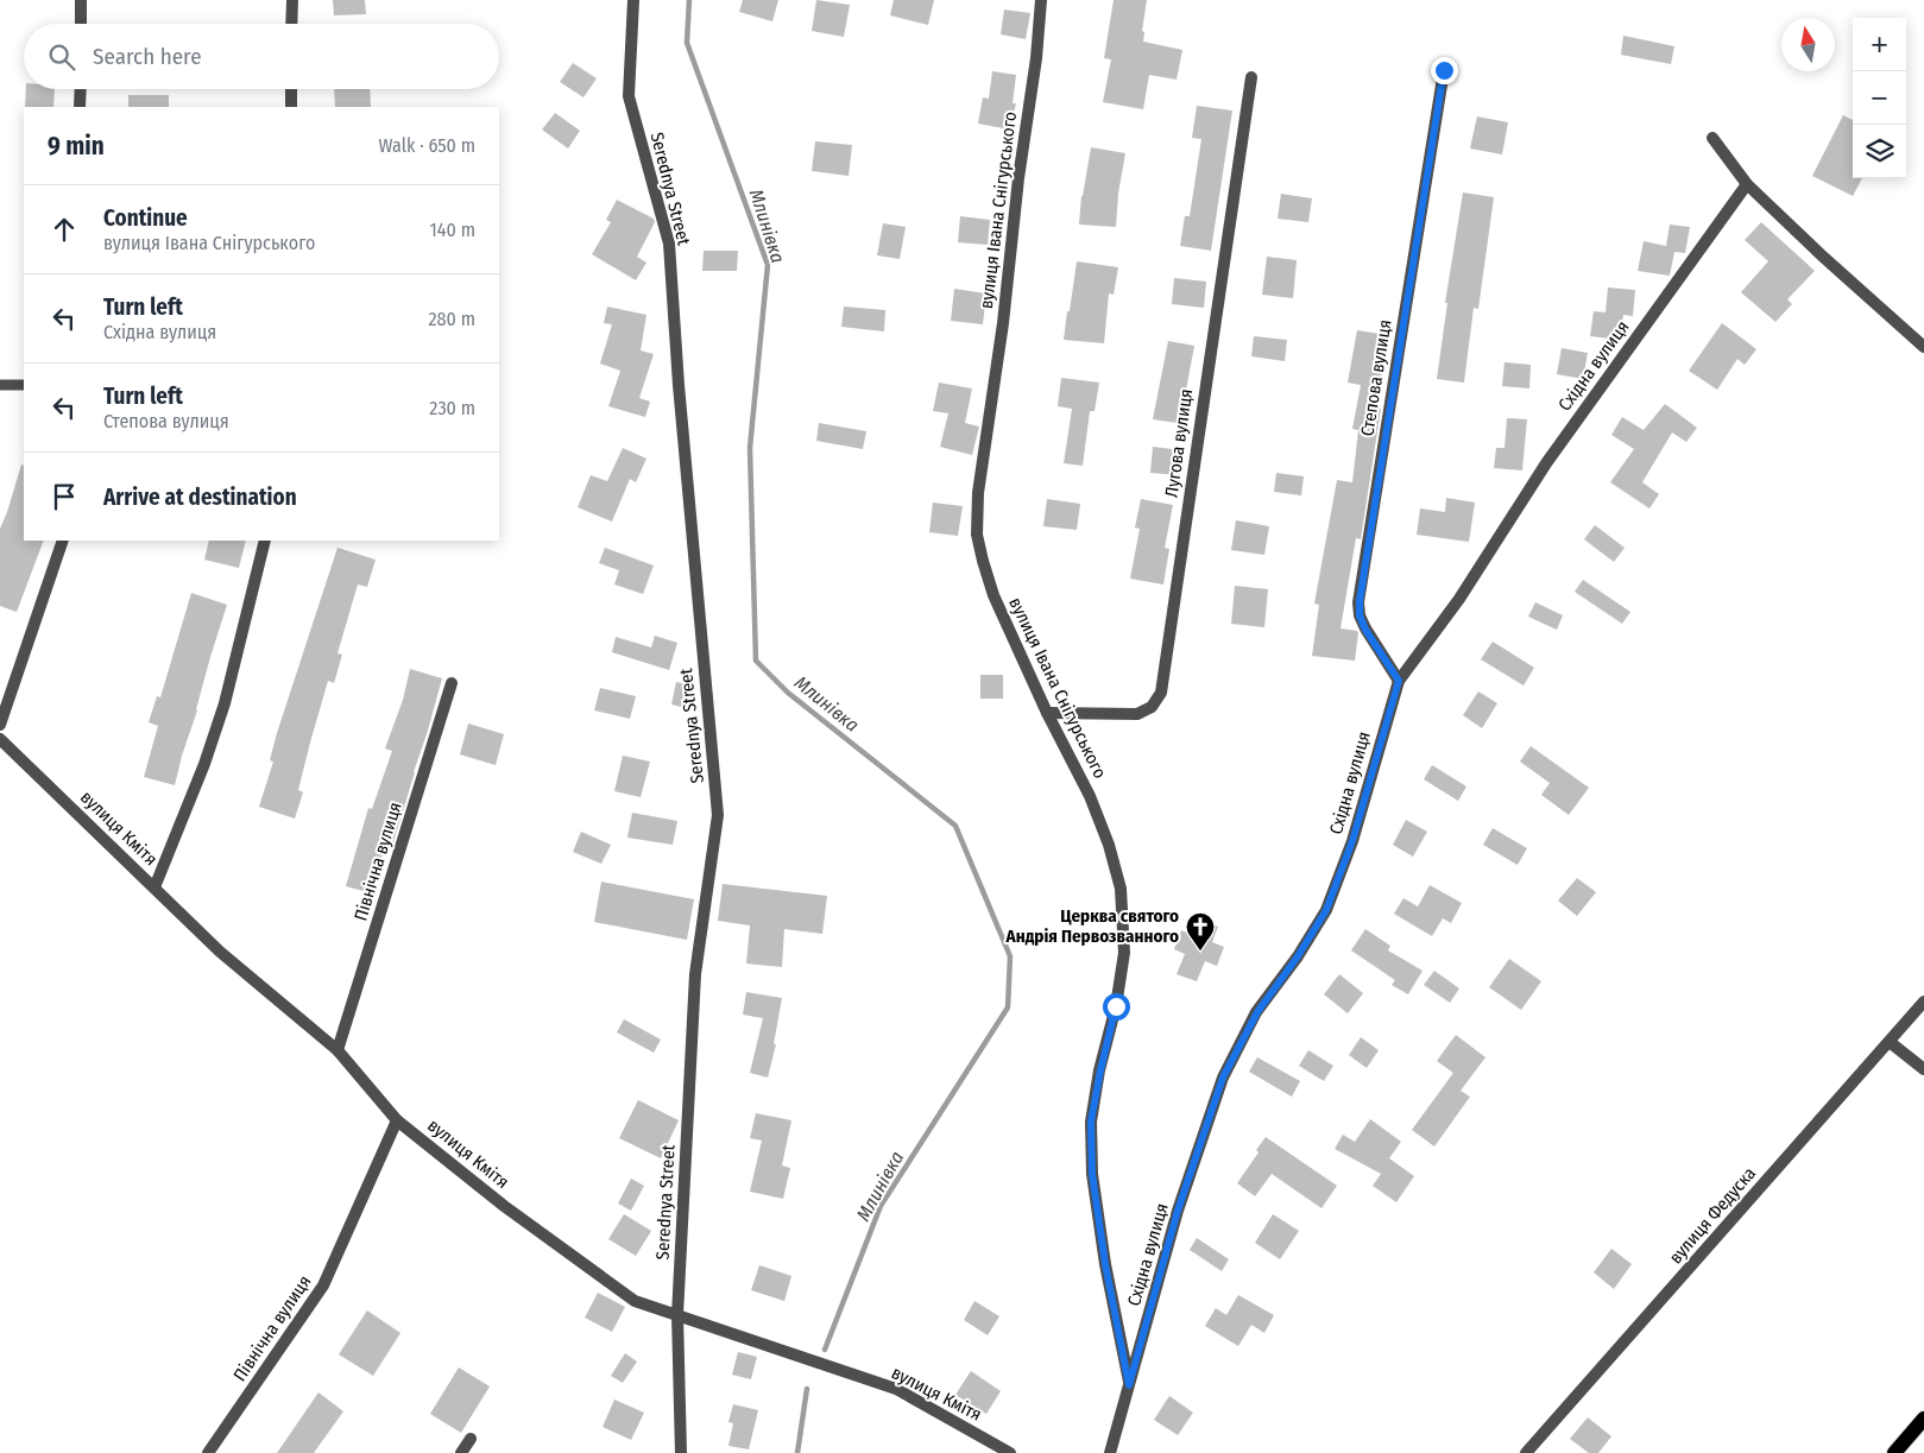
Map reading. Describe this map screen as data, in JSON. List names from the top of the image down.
{
  "streets": {
    "street": [
      "Serednya Street",
      "вулиця Івана Снігурського",
      "Східна вулиця",
      "Степова вулиця",
      "Лугова вулиця",
      "вулиця Кмітя",
      "Північна вулиця",
      "вулиця Федуска"
    ]
  },
  "crossings": [
    ["Serednya Street", "вулиця Кмітя"],
    ["вулиця Івана Снігурського", "Східна вулиця"],
    ["вулиця Івана Снігурського", "Лугова вулиця"],
    ["Східна вулиця", "Степова вулиця"],
    ["вулиця Кмітя", "Північна вулиця"]
  ],
  "water": ["Млинівка"],
  "places": {
    "church": ["Церква святого Андрія Первозванного"]
  },
  "north": "top",
  "page": {
    "map_buttons": ["+", "−"],
    "search": "Search here",
    "heading": ["9 min", "Walk · 650 m"],
    "list": [
      ["Continue", "вулиця Івана Снігурського", "140 m"],
      ["Turn left", "Східна вулиця", "280 m"],
      ["Turn left", "Степова вулиця", "230 m"],
      "Arrive at destination"
    ]
  }
}
